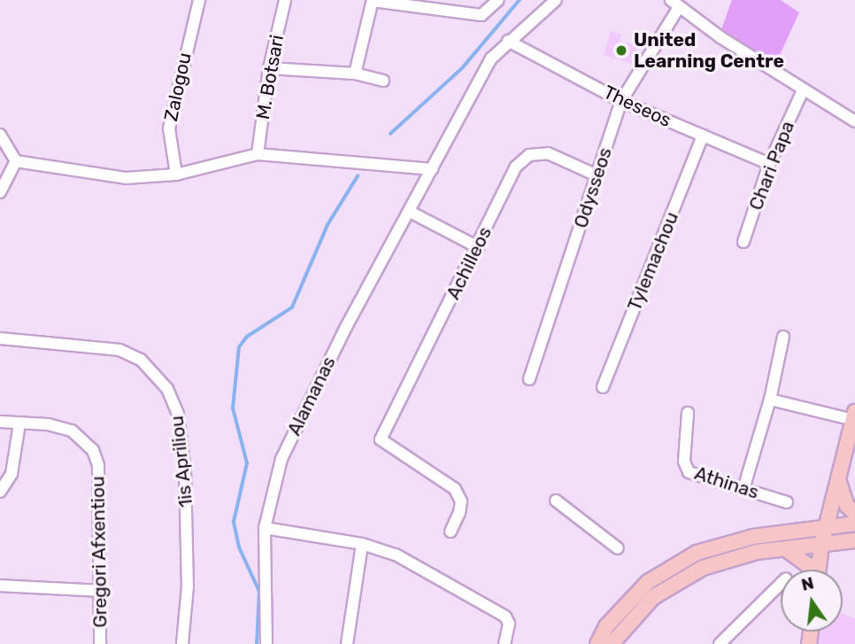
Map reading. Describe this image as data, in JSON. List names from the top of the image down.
{
  "streets": {
    "street": [
      "M. Botsari",
      "Zalogou",
      "Theseos",
      "Chari Papa",
      "Odysseos",
      "Tylemachou",
      "Achilleos",
      "Alamanas",
      "1is Apriliou",
      "Athinas",
      "Gregori Afxentiou"
    ]
  },
  "crossings": [
    ["Theseos", "Chari Papa"],
    ["Theseos", "Odysseos"],
    ["Theseos", "Tylemachou"],
    ["Theseos", "Alamanas"],
    ["Odysseos", "Achilleos"]
  ],
  "places": ["United Learning Centre"],
  "north": "top"
}
